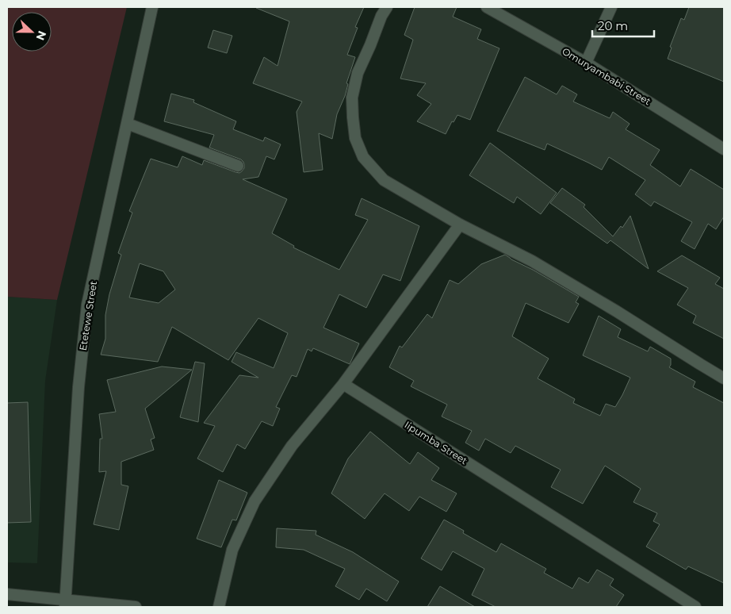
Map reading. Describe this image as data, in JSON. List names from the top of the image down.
{
  "streets": {
    "street": ["Omuryambabi Street", "Etetewe Street", "Iipumba Street"]
  },
  "scale_bar": "20 m",
  "north": "right"
}
